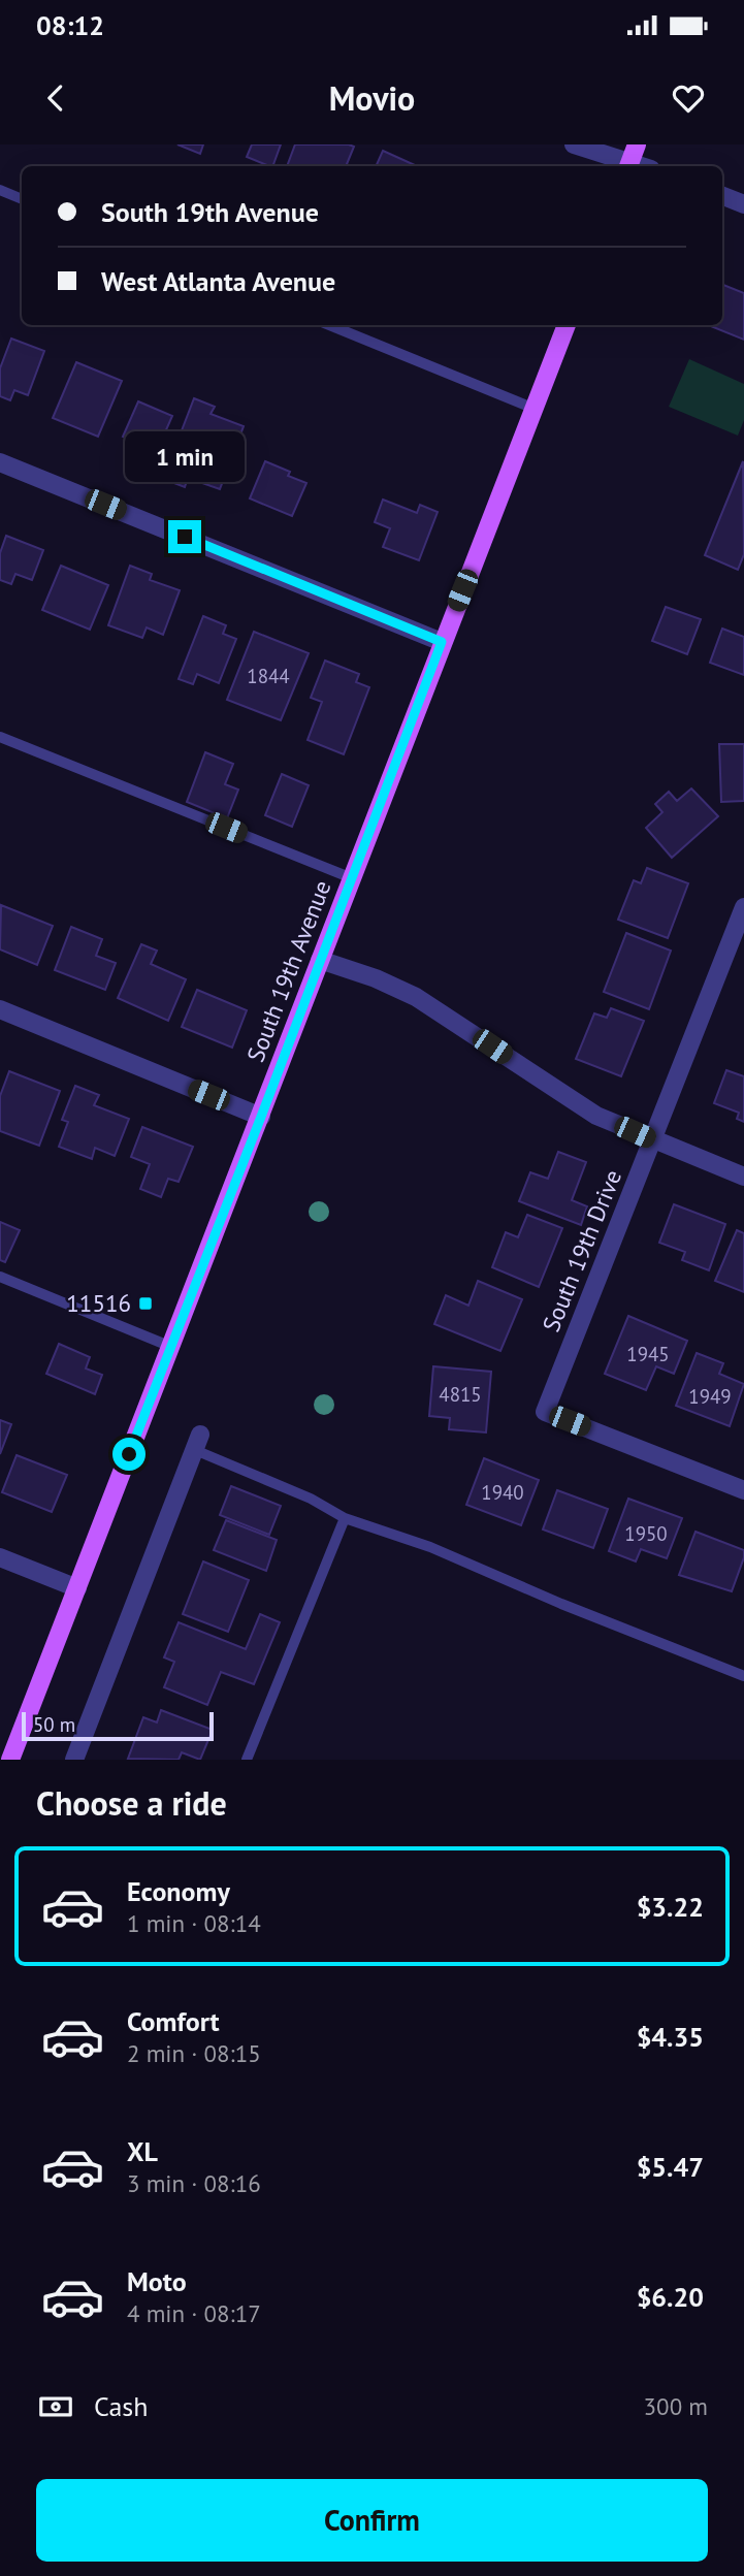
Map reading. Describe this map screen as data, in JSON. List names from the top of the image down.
{
  "streets": {
    "main road": ["South 19th Avenue"],
    "street": ["South 19th Drive"]
  },
  "places": {
    "transit": ["11516"]
  },
  "house_numbers": [
    "1844",
    "1945",
    "4815",
    "1949",
    "1940",
    "1950"
  ],
  "scale_bar": "50 m",
  "page": {
    "status": "08:12",
    "header": "Movio",
    "banner": ["South 19th Avenue", "West Atlanta Avenue"],
    "bubble": "1 min",
    "scale": "50 m",
    "heading": "Choose a ride",
    "list": [
      {
        "name": "Economy",
        "note": "1 min · 08:14",
        "value": "$3.22"
      },
      {
        "name": "Comfort",
        "note": "2 min · 08:15",
        "value": "$4.35"
      },
      {
        "name": "XL",
        "note": "3 min · 08:16",
        "value": "$5.47"
      },
      {
        "name": "Moto",
        "note": "4 min · 08:17",
        "value": "$6.20"
      }
    ],
    "pay": ["Cash", "300 m"],
    "buttons": "Confirm"
  }
}
